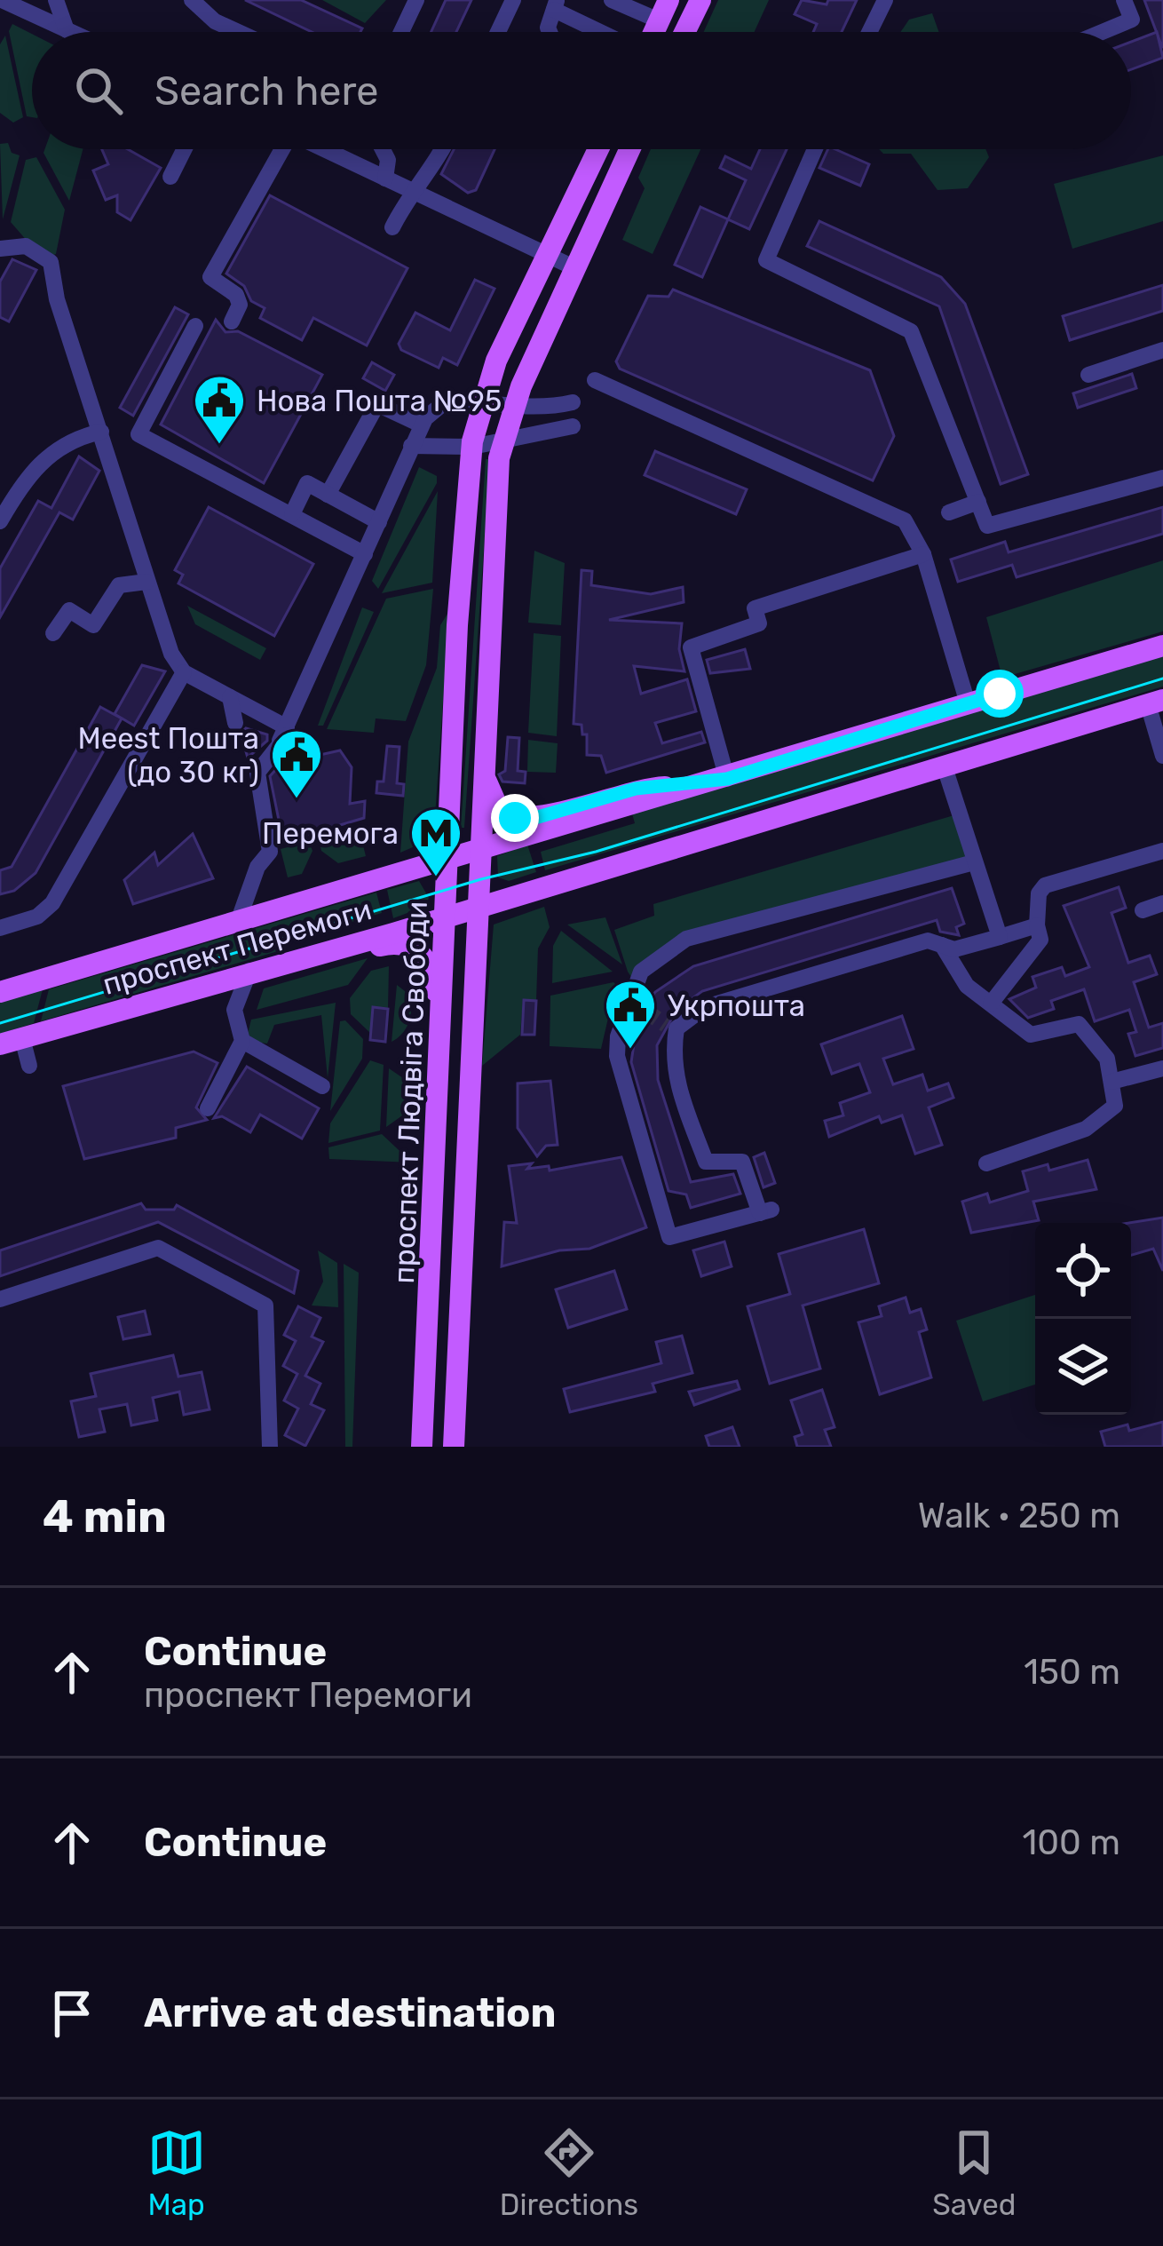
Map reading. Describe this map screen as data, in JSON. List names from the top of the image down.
{
  "streets": {
    "main road": ["проспект Перемоги", "проспект Людвіга Свободи"]
  },
  "crossings": [
    ["проспект Перемоги", "проспект Людвіга Свободи"]
  ],
  "places": {
    "public building": ["Нова Пошта №95", "Meest Пошта (до 30 кг)", "Укрпошта"],
    "metro station": ["Перемога"]
  },
  "page": {
    "search": "Search here",
    "heading": ["4 min", "Walk · 250 m"],
    "list": [
      ["Continue", "проспект Перемоги", "150 m"],
      ["Continue", "100 m"],
      "Arrive at destination"
    ],
    "nav": ["Map", "Directions", "Saved"]
  }
}
